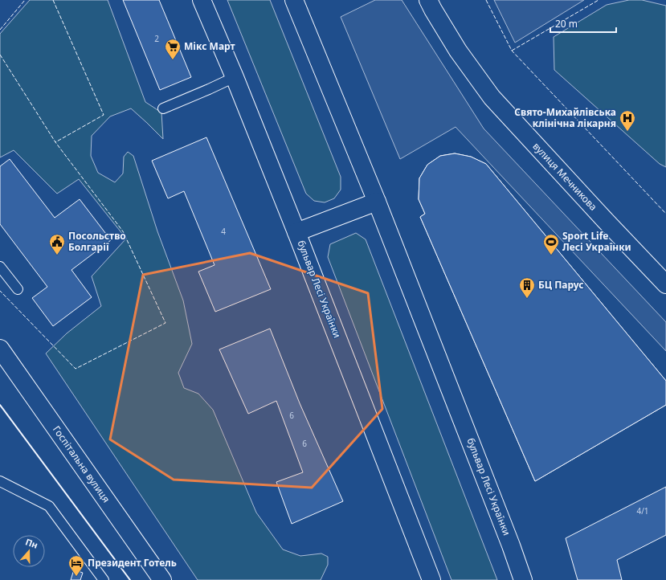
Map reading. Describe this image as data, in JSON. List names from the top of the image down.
{
  "streets": {
    "main road": ["вулиця Мечникова", "бульвар Лесі Українки", "Госпітальна вулиця"]
  },
  "places": {
    "supermarket": ["Мікс Март"],
    "hospital": ["Свято-Михайлівська клінічна лікарня"],
    "public building": ["Посольство Болгарії"],
    "sports": ["Sport Life Лесі Українки"],
    "building": ["БЦ Парус"],
    "hotel": ["Президент Готель"]
  },
  "house_numbers": [
    "2",
    "4",
    "6",
    "6",
    "4/1"
  ],
  "scale_bar": "20 m",
  "north": "top"
}
